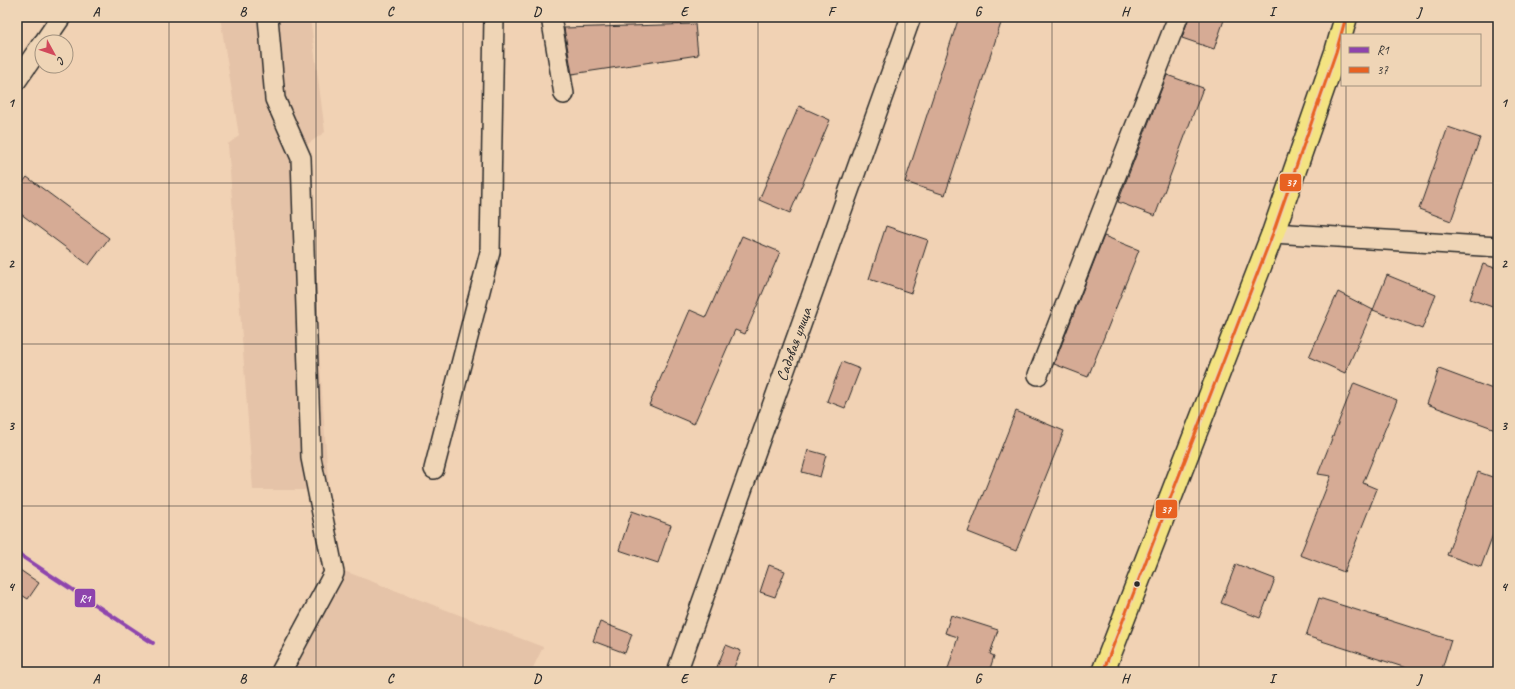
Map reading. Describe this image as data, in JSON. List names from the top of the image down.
{
  "streets": {
    "street": ["Садовая улица"]
  },
  "lines": ["transit line 37", "transit line R1"],
  "legend": ["R1", "37"],
  "north": "bottom right",
  "grid": {
    "columns": [
      "A",
      "B",
      "C",
      "D",
      "E",
      "F",
      "G",
      "H",
      "I",
      "J"
    ],
    "rows": [
      "1",
      "2",
      "3",
      "4"
    ]
  }
}
